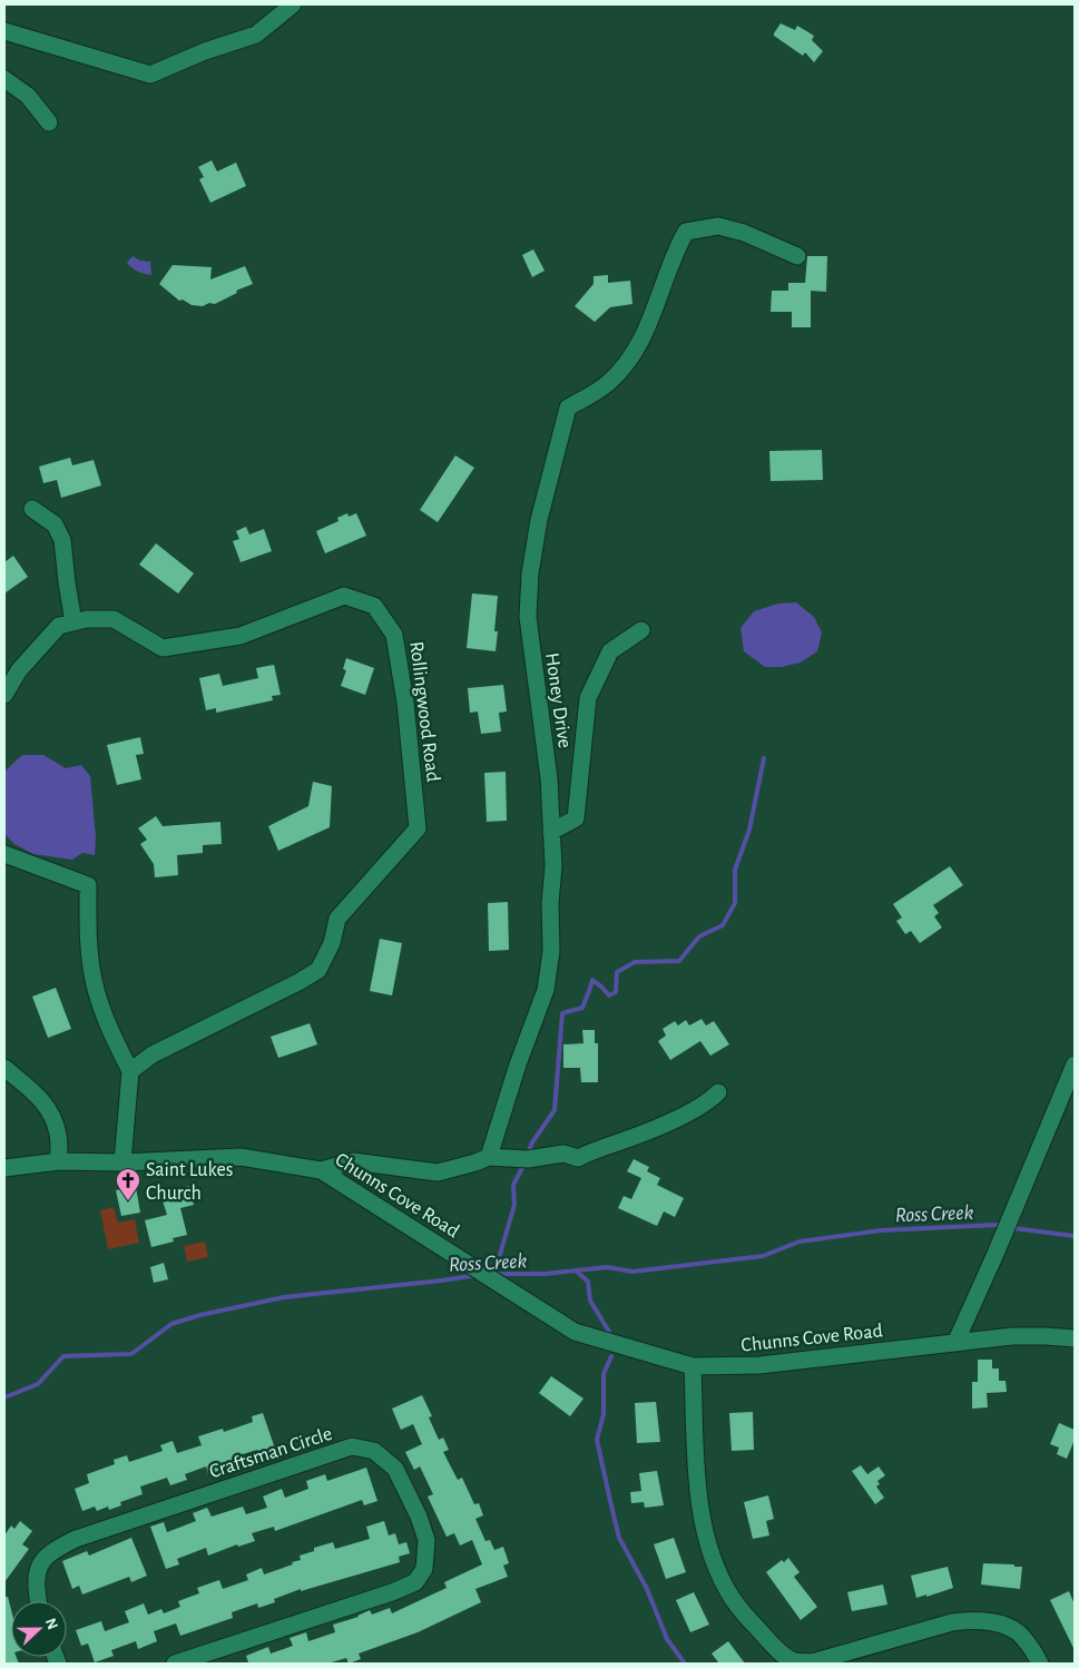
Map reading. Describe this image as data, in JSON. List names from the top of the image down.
{
  "streets": {
    "street": [
      "Honey Drive",
      "Rollingwood Road",
      "Chunns Cove Road",
      "Craftsman Circle"
    ]
  },
  "water": ["Ross Creek"],
  "places": {
    "church": ["Saint Lukes Church"]
  },
  "north": "right"
}
